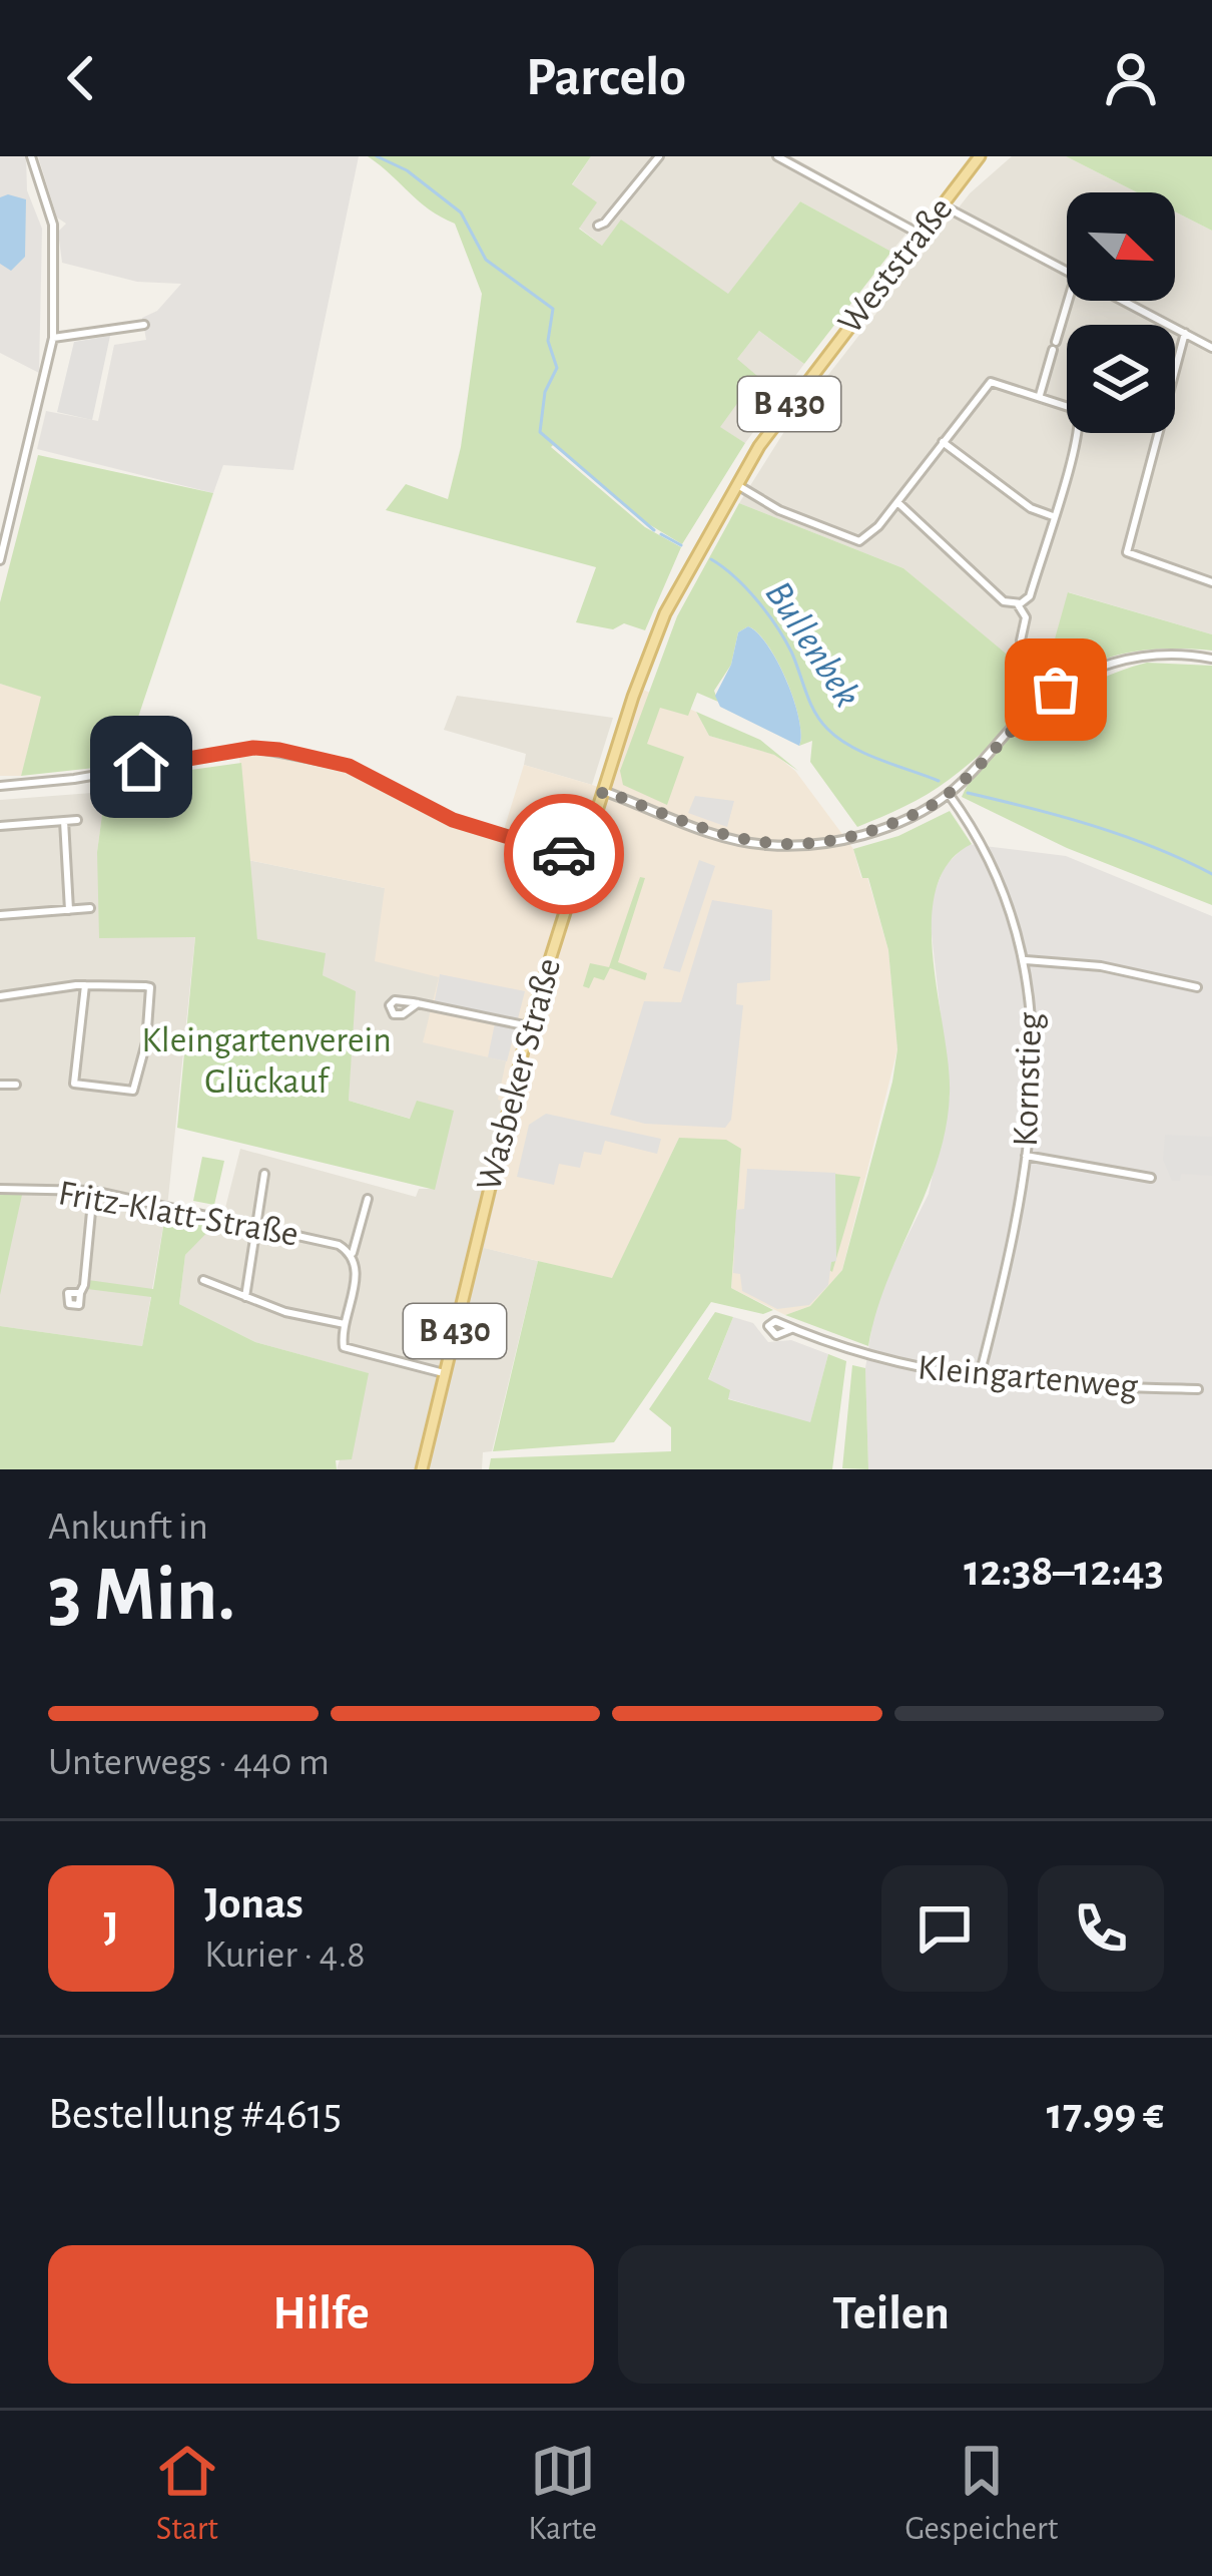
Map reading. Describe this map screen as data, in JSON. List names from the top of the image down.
{
  "streets": {
    "main road": ["Weststraße", "B 430", "Wasbeker Straße"],
    "street": ["Kornstieg", "Fritz-Klatt-Straße", "Kleingartenweg"]
  },
  "crossings": [
    ["Weststraße", "Wasbeker Straße"],
    ["Kornstieg", "Kleingartenweg"]
  ],
  "water": ["Bullenbek"],
  "parks": ["Kleingartenverein Glückauf"],
  "north": "bottom right",
  "page": {
    "header": "Parcelo",
    "heading": ["3 Min.", "Ankunft in", "12:38–12:43"],
    "panel": [
      "Jonas",
      "Kurier · 4.8",
      "Bestellung #4615",
      "17.99 €"
    ],
    "bar": "Unterwegs · 440 m",
    "round": "J",
    "buttons": ["Hilfe", "Teilen"],
    "tabs": ["Start", "Karte", "Gespeichert"]
  }
}
